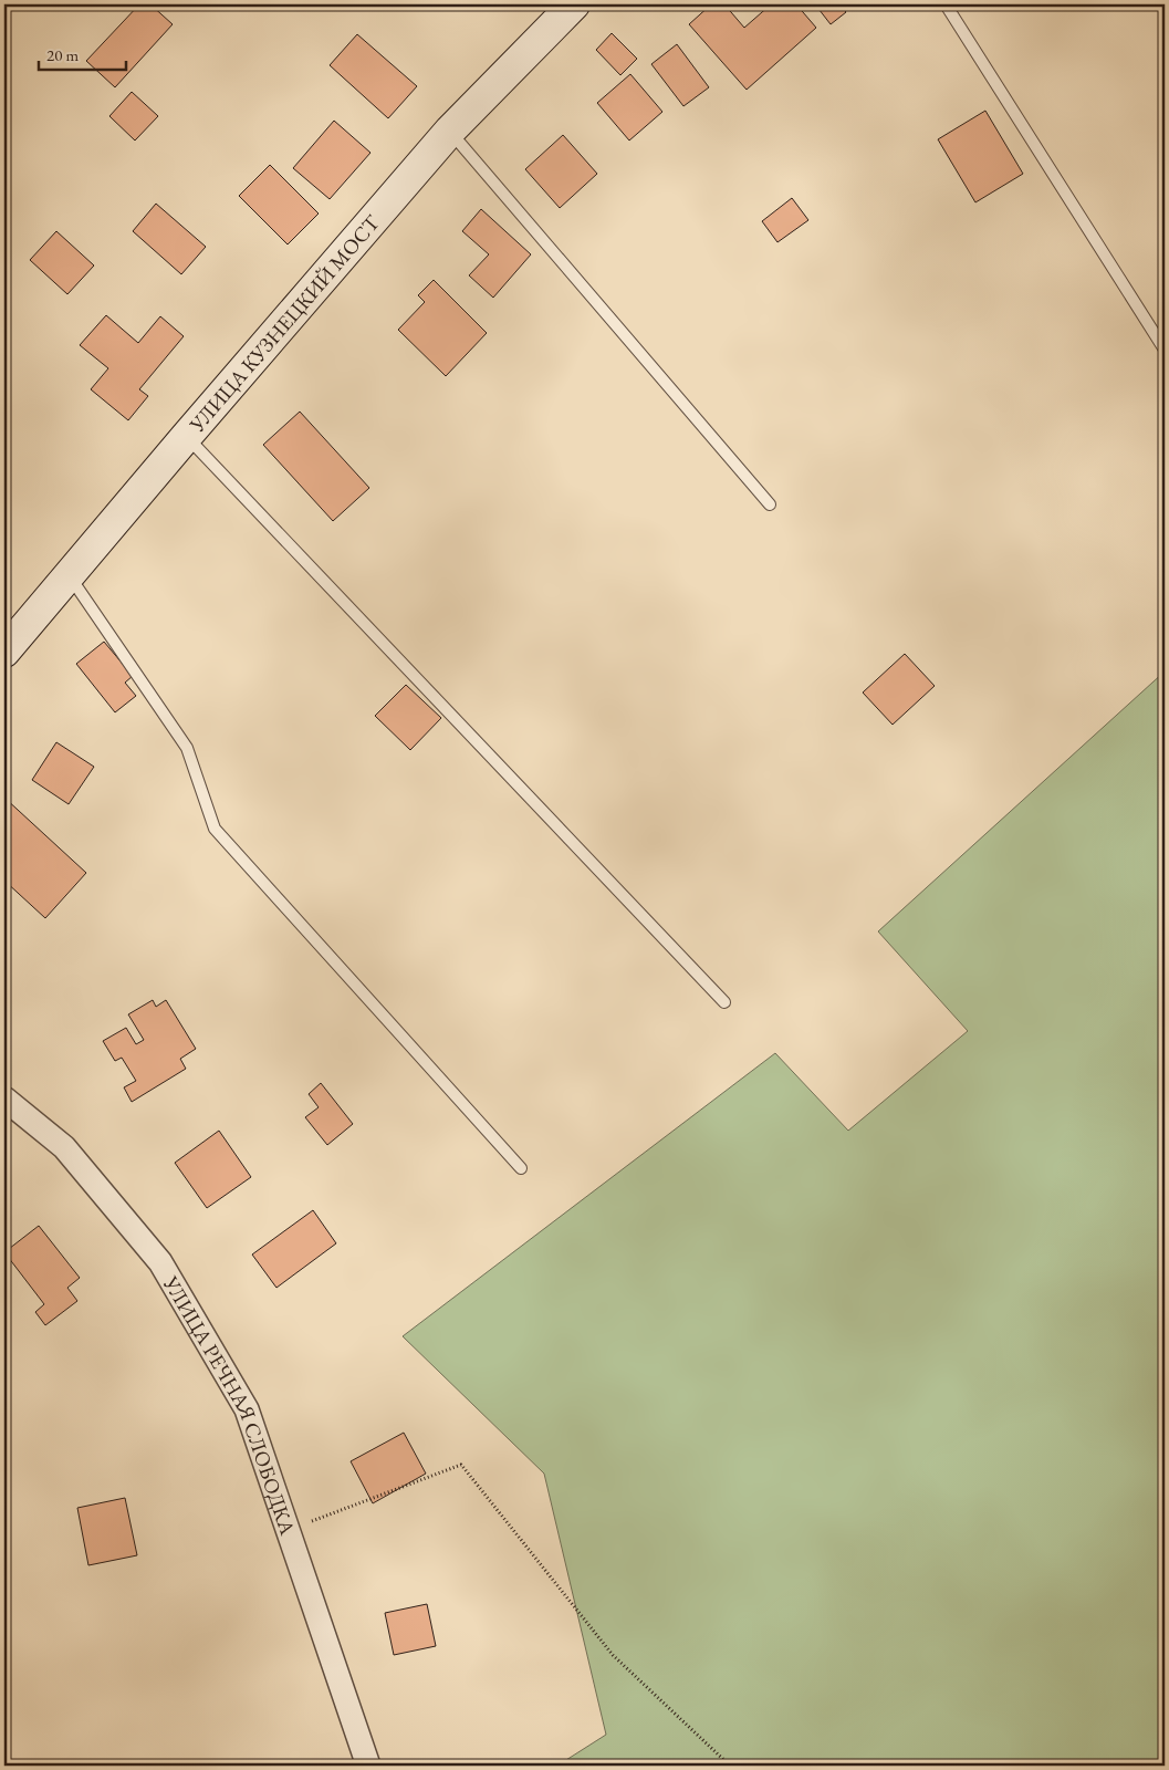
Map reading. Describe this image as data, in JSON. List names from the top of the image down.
{
  "streets": {
    "street": ["УЛИЦА КУЗНЕЦКИЙ МОСТ", "УЛИЦА РЕЧНАЯ СЛОБОДКА"]
  },
  "scale_bar": "20 m"
}
